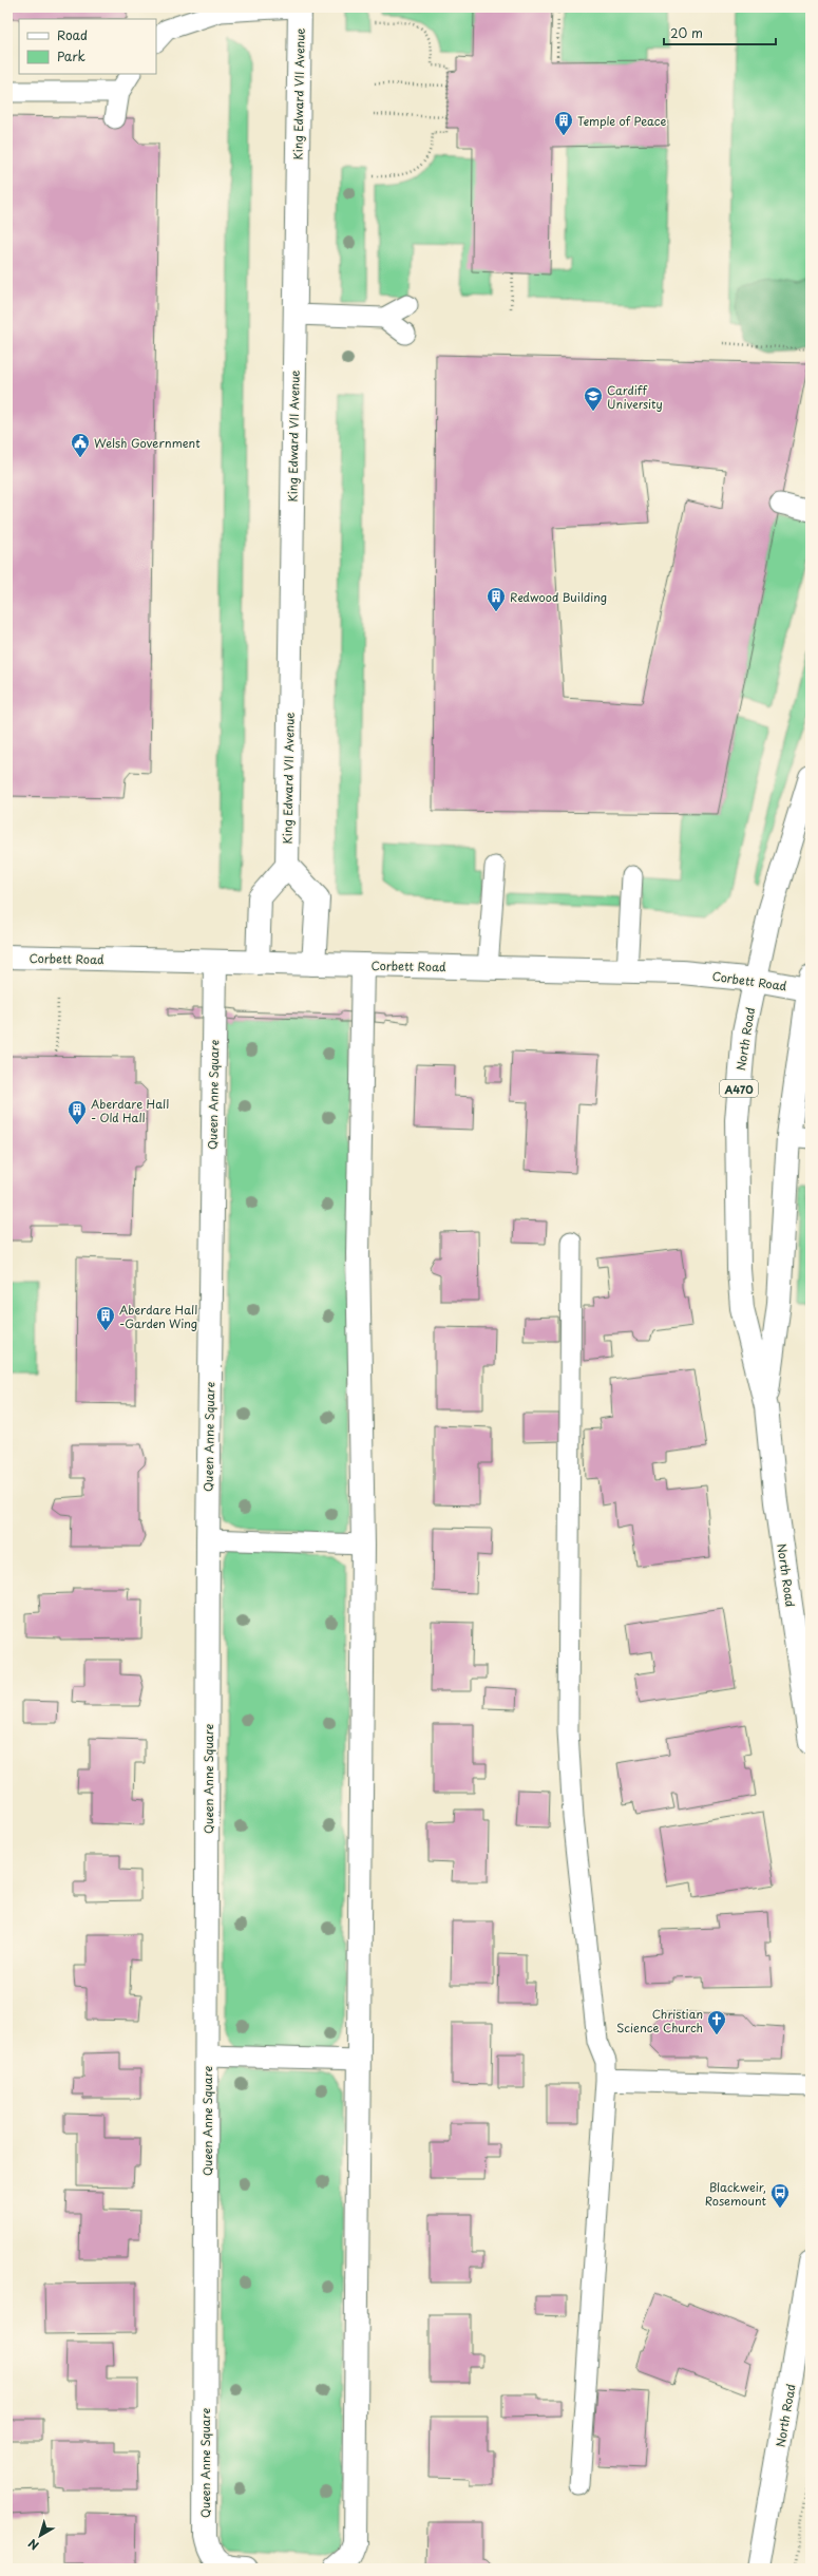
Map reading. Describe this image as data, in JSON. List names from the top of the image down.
{
  "streets": {
    "street": [
      "King Edward VII Avenue",
      "Corbett Road",
      "North Road",
      "A470",
      "Queen Anne Square"
    ]
  },
  "crossings": [
    ["Corbett Road", "North Road"],
    ["Corbett Road", "Queen Anne Square"]
  ],
  "places": {
    "building": [
      "Temple of Peace",
      "Redwood Building",
      "Aberdare Hall - Old Hall",
      "Aberdare Hall -Garden Wing"
    ],
    "school or university": ["Cardiff University"],
    "public building": ["Welsh Government"],
    "church": ["Christian Science Church"],
    "bus stop": ["Blackweir, Rosemount"]
  },
  "legend": ["Road", "Park"],
  "scale_bar": "20 m",
  "north": "bottom left"
}
